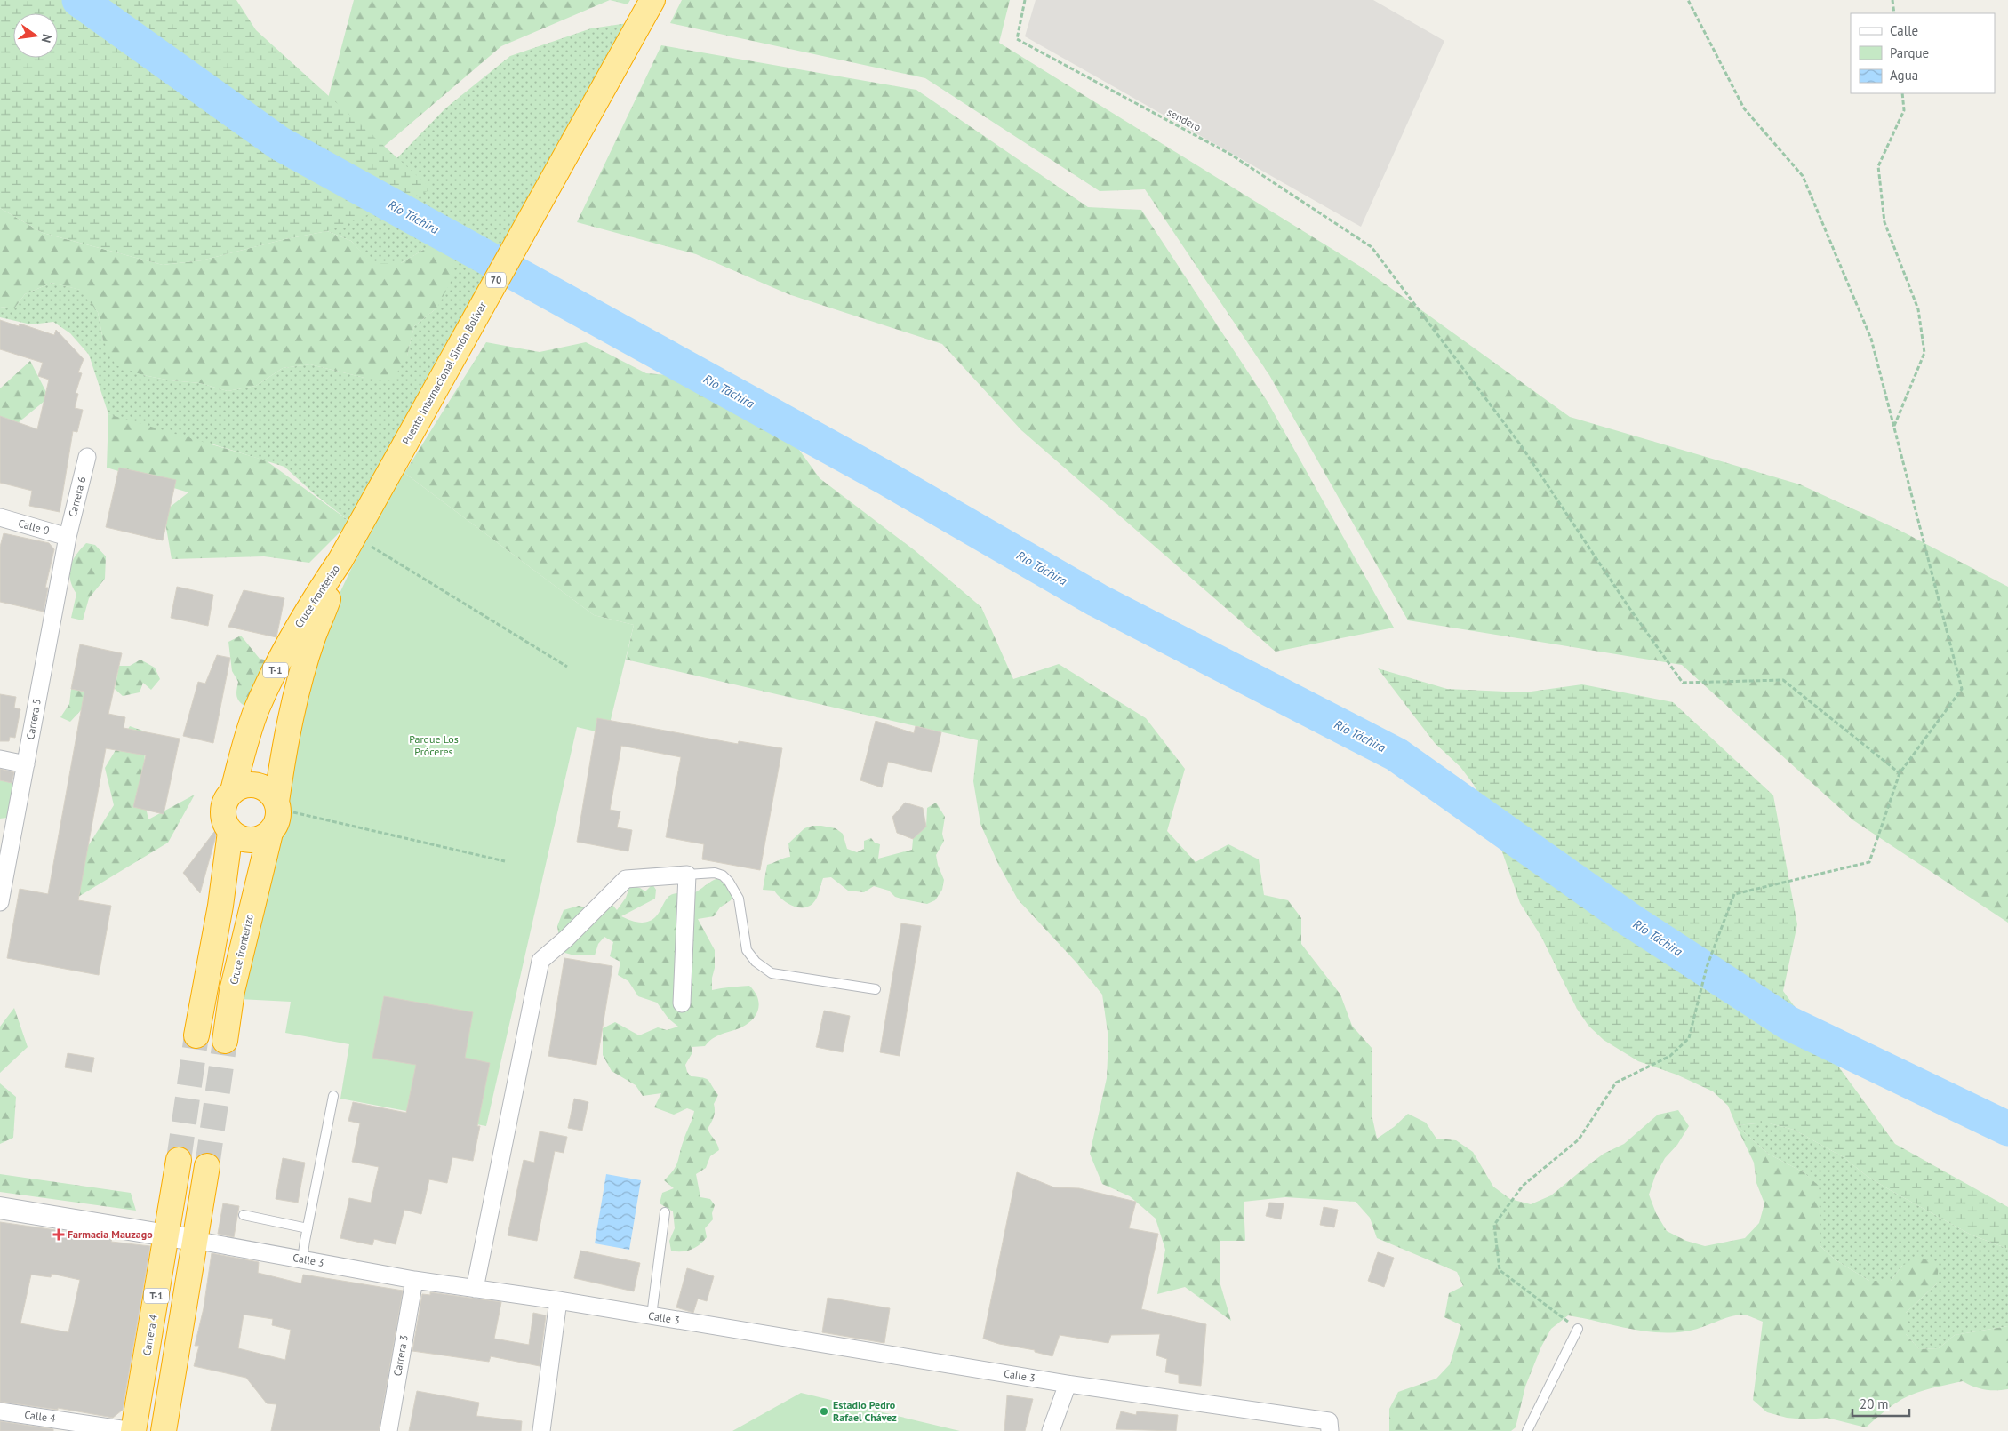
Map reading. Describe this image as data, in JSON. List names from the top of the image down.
{
  "streets": {
    "highway": [
      "70",
      "Puente Internacional Simón Bolívar",
      "Cruce fronterizo",
      "T-1",
      "Carrera 4"
    ],
    "street": [
      "Carrera 6",
      "Calle 0",
      "Carrera 5",
      "Calle 3",
      "Carrera 3",
      "Calle 4"
    ],
    "path": ["sendero"]
  },
  "crossings": [
    ["Puente Internacional Simón Bolívar", "Cruce fronterizo"],
    ["Carrera 6", "Calle 0"],
    ["Carrera 6", "Carrera 5"],
    ["Calle 0", "Carrera 5"],
    ["T-1", "Calle 3"],
    ["Calle 3", "Carrera 4"],
    ["Calle 3", "Carrera 3"],
    ["Carrera 4", "Calle 4"]
  ],
  "water": ["Río Táchira"],
  "parks": ["Parque Los Próceres"],
  "places": {
    "health": ["Farmacia Mauzago"],
    "other": ["Estadio Pedro Rafael Chávez"]
  },
  "legend": ["Calle", "Parque", "Agua"],
  "scale_bar": "20 m",
  "north": "right"
}
